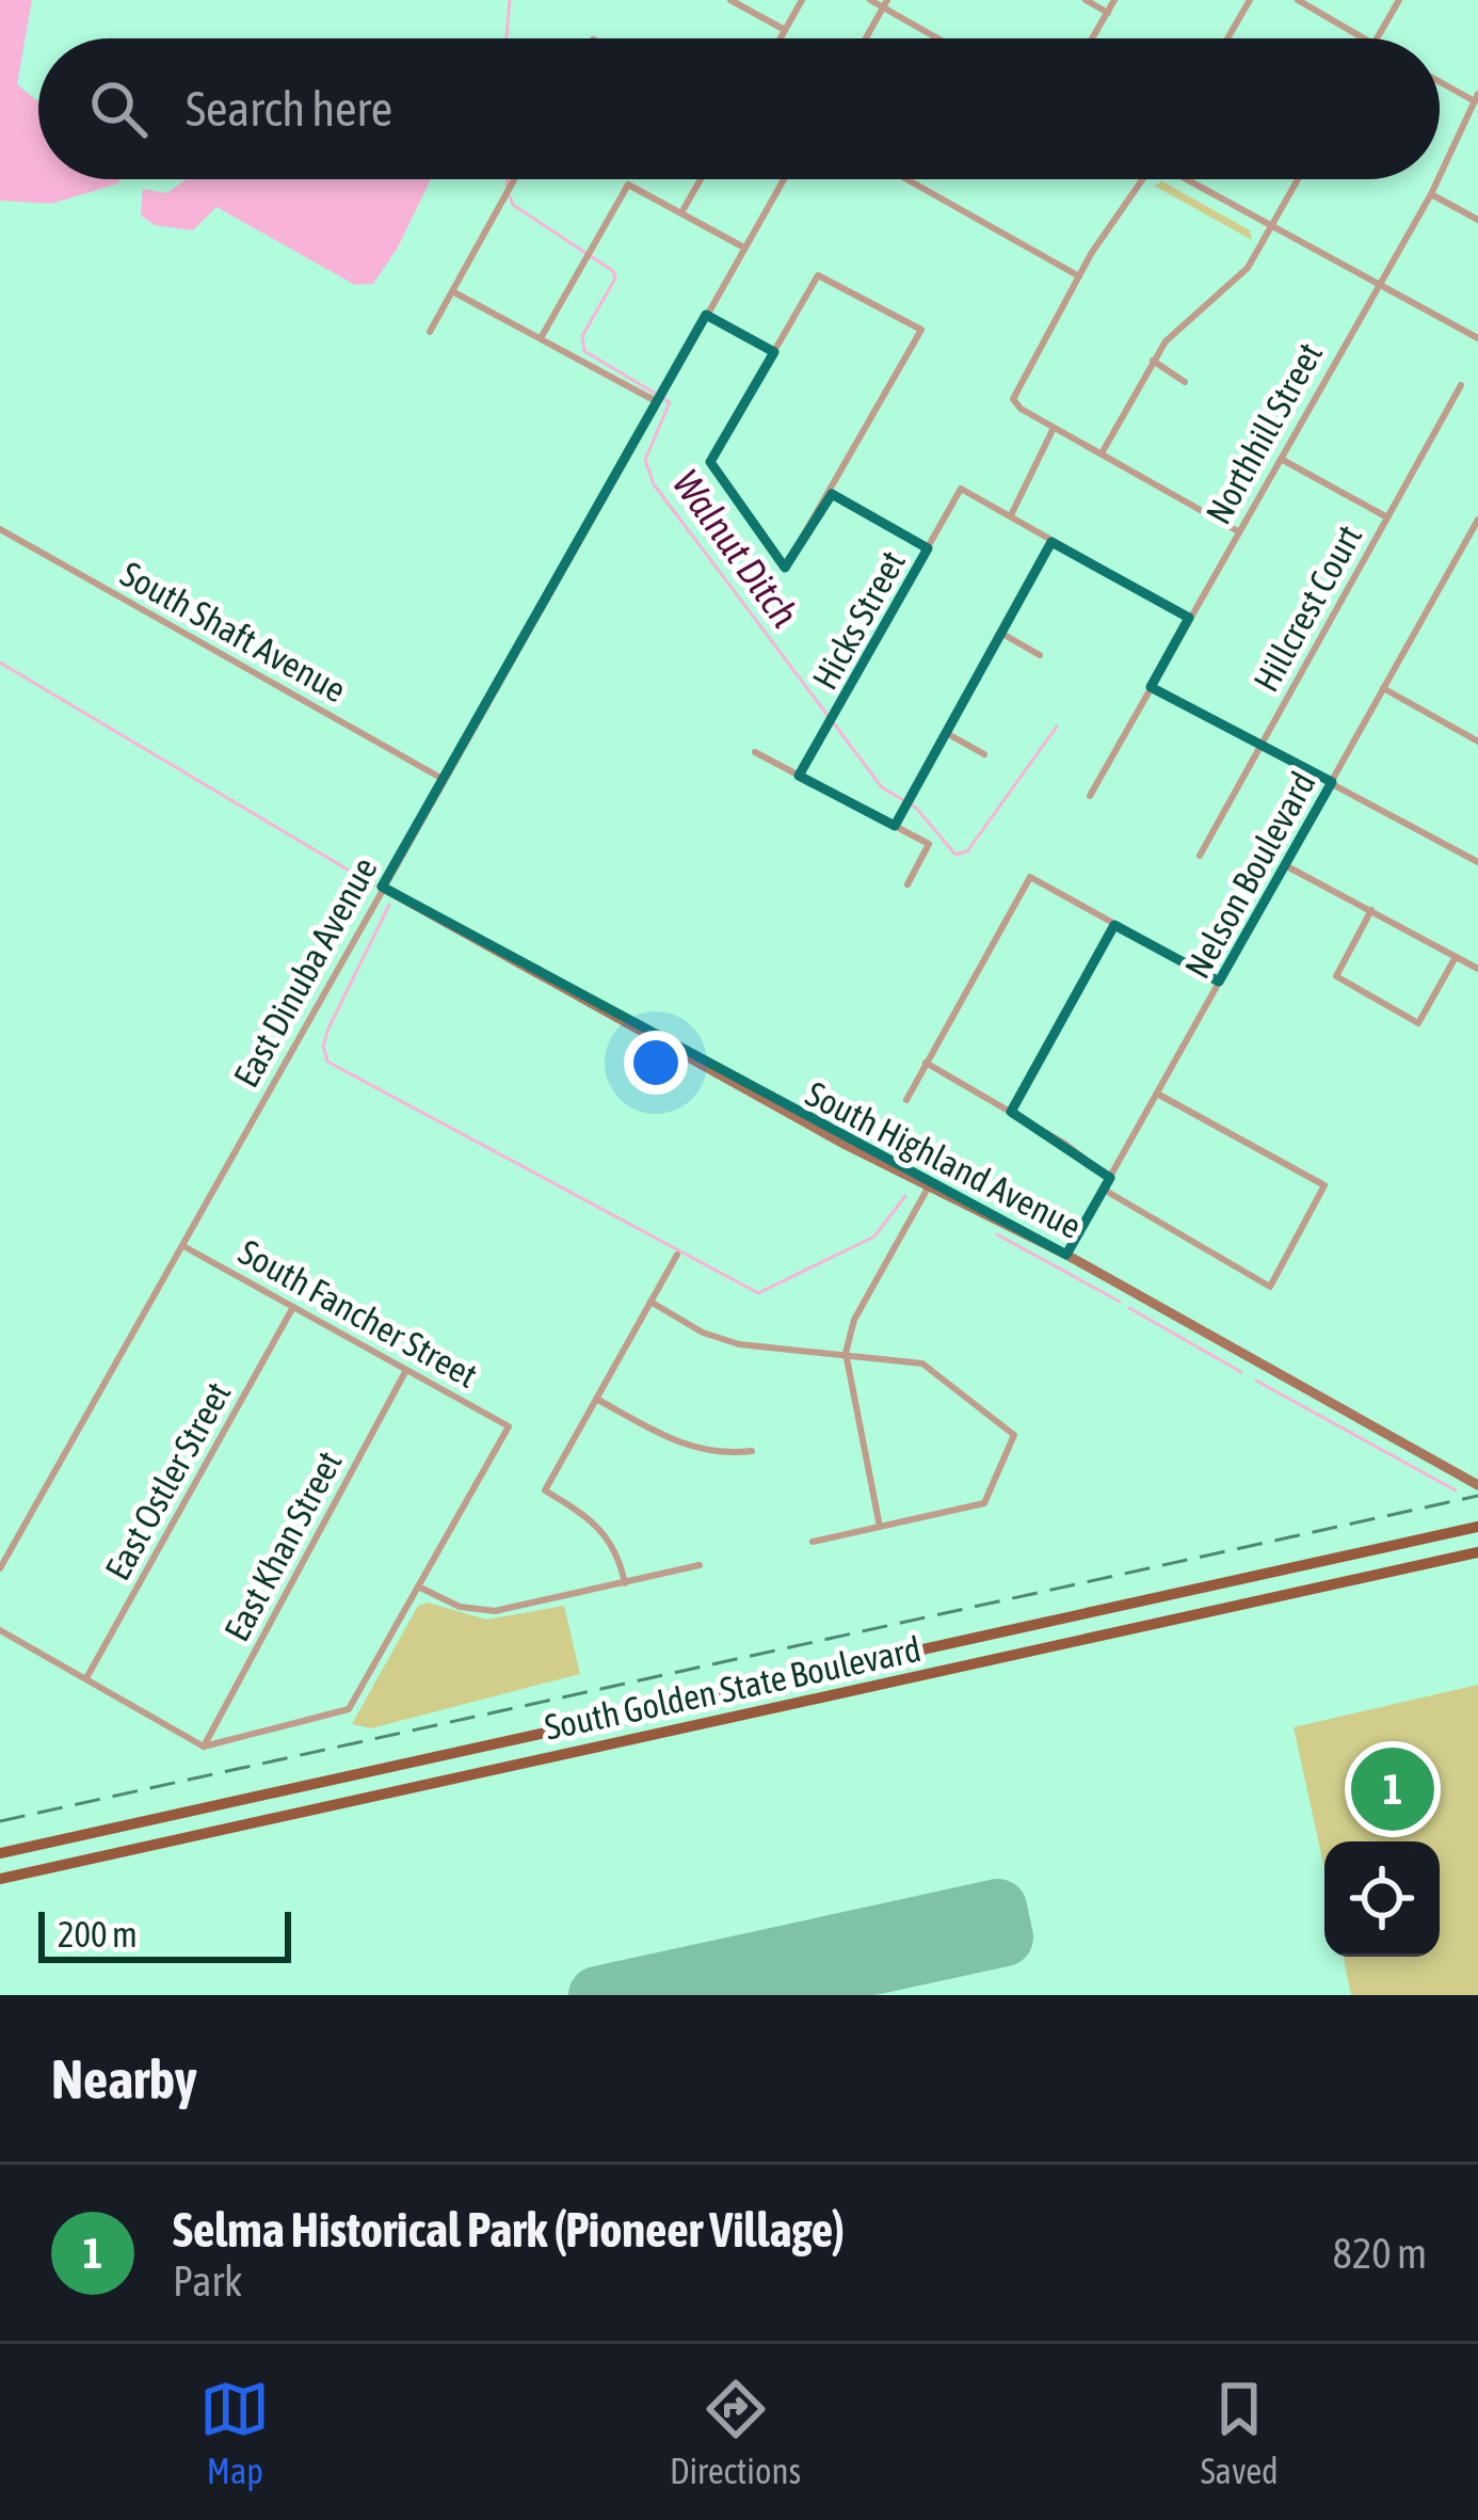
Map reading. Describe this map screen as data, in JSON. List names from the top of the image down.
{
  "streets": {
    "main road": ["South Golden State Boulevard"],
    "street": [
      "Northhill Street",
      "Hillcrest Court",
      "Hicks Street",
      "South Shaft Avenue",
      "Nelson Boulevard",
      "East Dinuba Avenue",
      "South Highland Avenue",
      "South Fancher Street",
      "East Ostler Street",
      "East Khan Street"
    ]
  },
  "crossings": [
    ["South Shaft Avenue", "East Dinuba Avenue"],
    ["Nelson Boulevard", "South Highland Avenue"],
    ["East Dinuba Avenue", "South Highland Avenue"],
    ["East Dinuba Avenue", "South Fancher Street"],
    ["South Fancher Street", "East Ostler Street"],
    ["South Fancher Street", "East Khan Street"]
  ],
  "water": ["Walnut Ditch"],
  "scale_bar": "200 m",
  "page": {
    "search": "Search here",
    "pins": "1",
    "scale": "200 m",
    "heading": "Nearby",
    "list": [
      {
        "mark": "1",
        "name": "Selma Historical Park (Pioneer Village)",
        "note": "Park",
        "value": "820 m"
      }
    ],
    "nav": ["Map", "Directions", "Saved"]
  }
}
